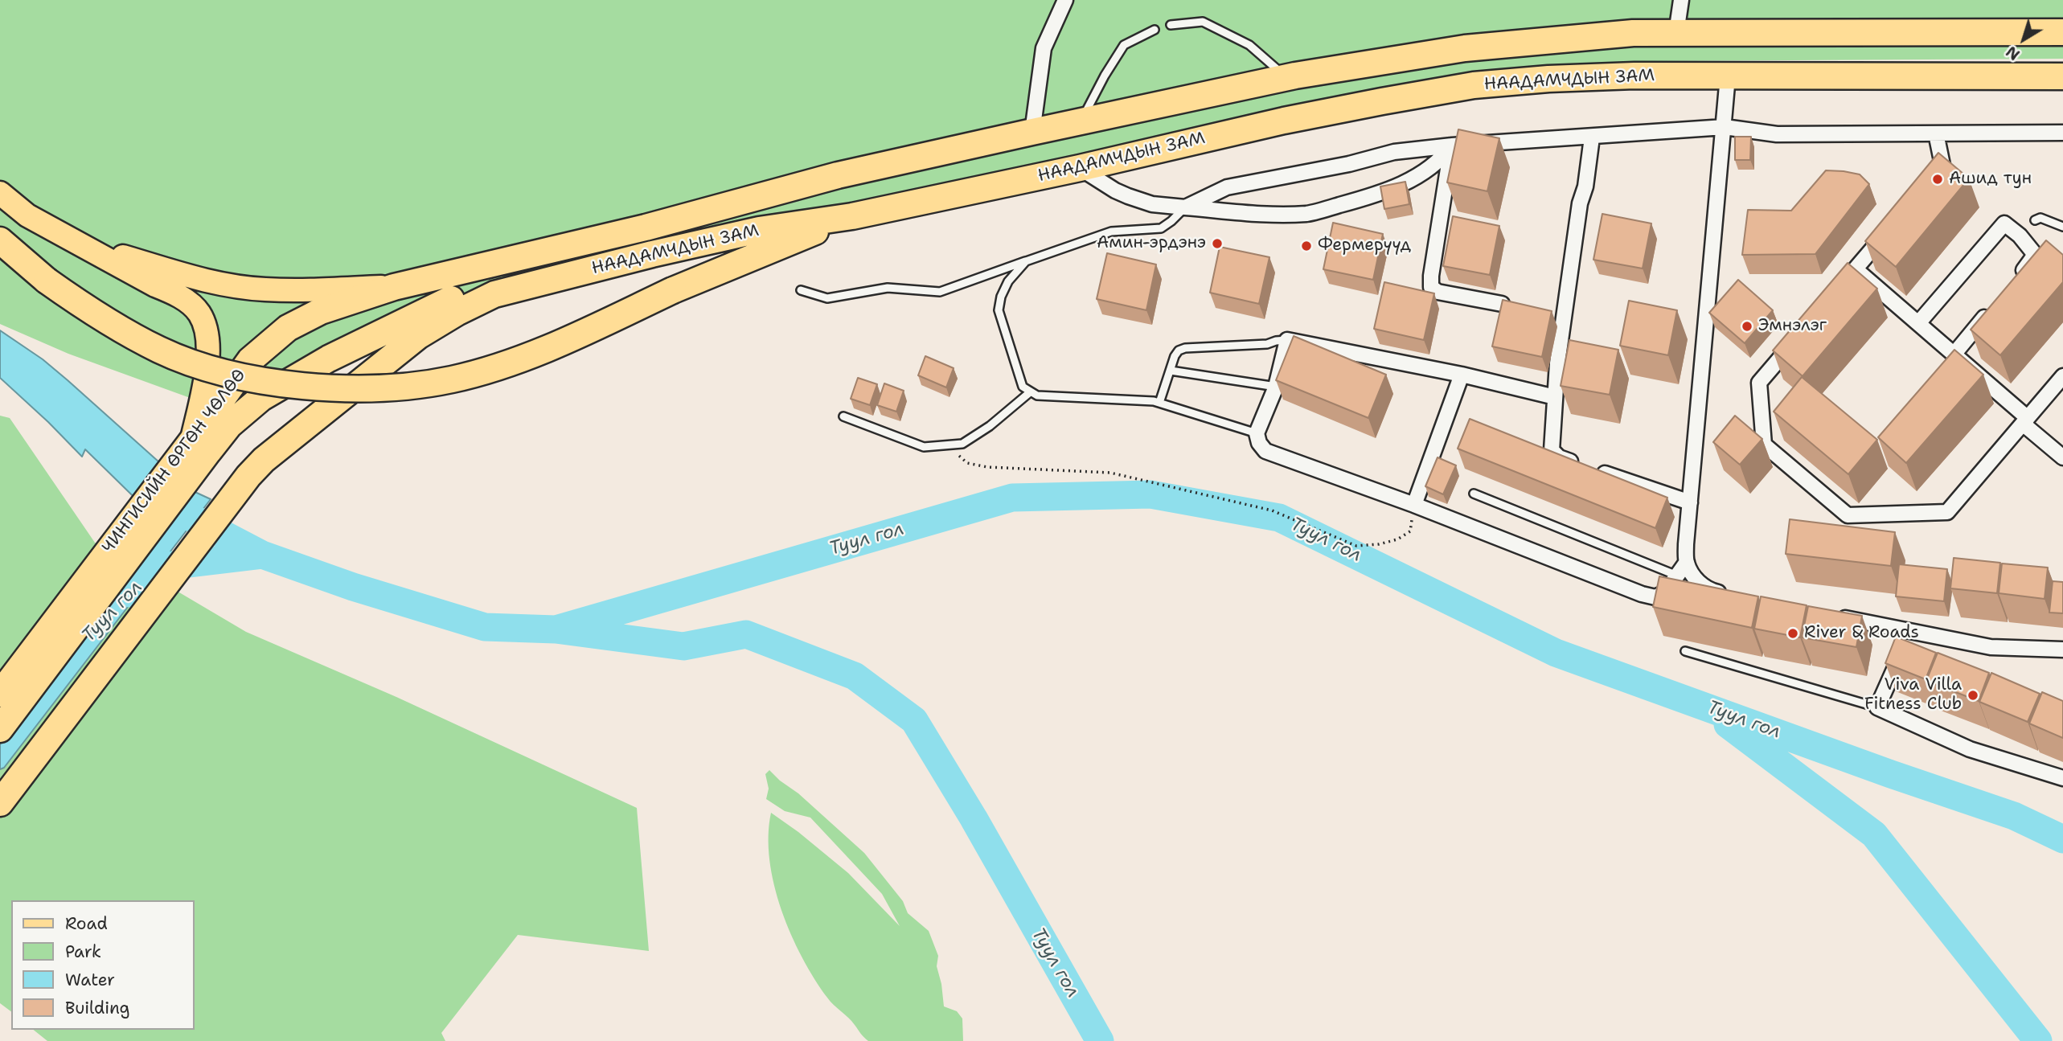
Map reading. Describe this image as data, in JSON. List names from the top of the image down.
{
  "streets": {
    "highway": ["НААДАМЧДЫН ЗАМ", "ЧИНГИСИЙН ӨРГӨН ЧӨЛӨӨ"]
  },
  "crossings": [
    ["НААДАМЧДЫН ЗАМ", "ЧИНГИСИЙН ӨРГӨН ЧӨЛӨӨ"]
  ],
  "water": ["Туул гол"],
  "places": [
    "Ашид тун",
    "Амин-эрдэнэ",
    "Фермерүүд",
    "Эмнэлэг",
    "River & Roads",
    "Viva Villa Fitness Club"
  ],
  "legend": [
    "Road",
    "Park",
    "Water",
    "Building"
  ],
  "north": "bottom left"
}
